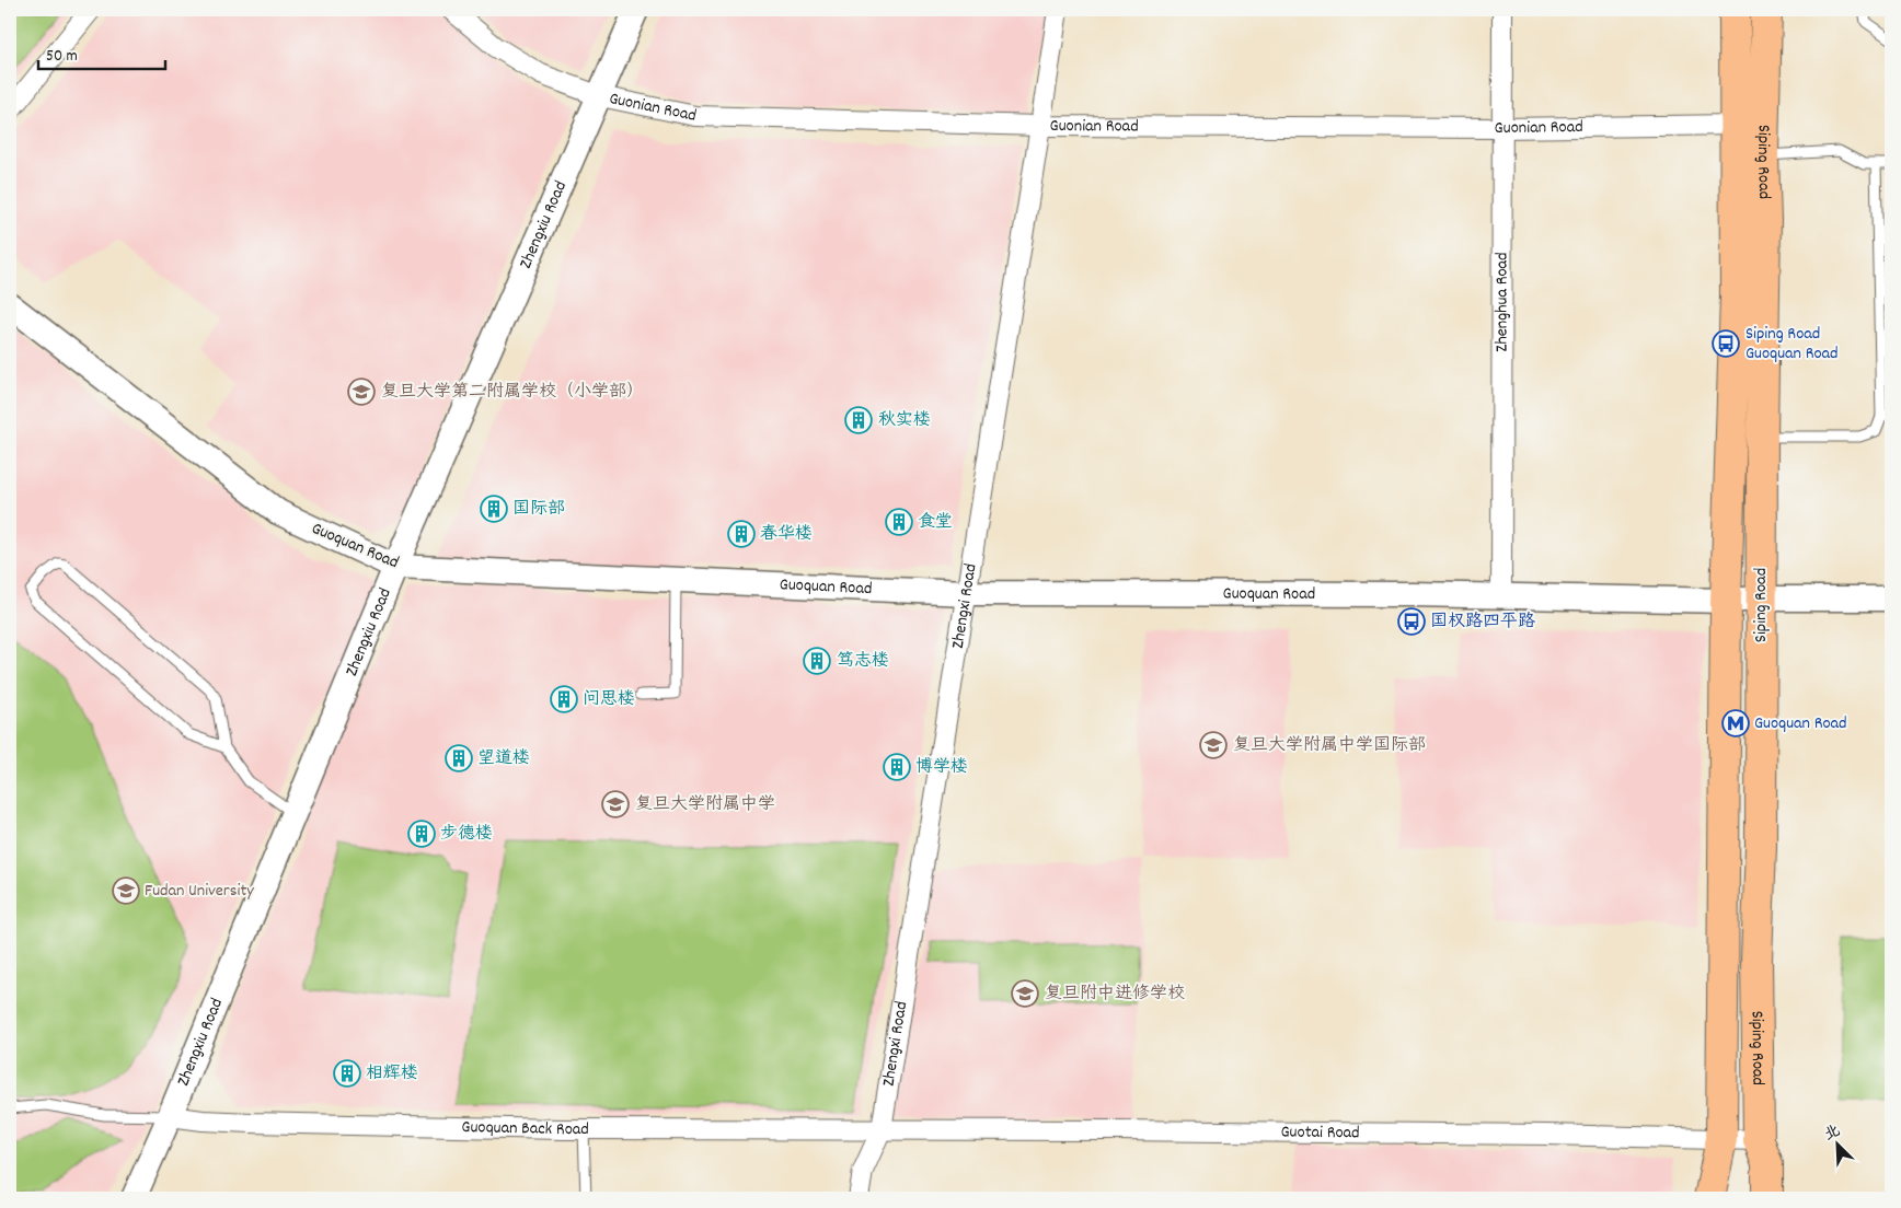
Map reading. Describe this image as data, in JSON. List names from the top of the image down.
{
  "streets": {
    "main road": ["Siping Road"],
    "street": [
      "Guonian Road",
      "Zhengxiu Road",
      "Zhenghua Road",
      "Guoquan Road",
      "Zhengxi Road",
      "Guoquan Back Road",
      "Guotai Road"
    ]
  },
  "crossings": [
    ["Guonian Road", "Siping Road"],
    ["Guonian Road", "Zhengxiu Road"],
    ["Guonian Road", "Zhenghua Road"],
    ["Guonian Road", "Zhengxi Road"],
    ["Siping Road", "Guoquan Road"],
    ["Siping Road", "Guotai Road"],
    ["Zhengxiu Road", "Guoquan Road"],
    ["Zhengxiu Road", "Guoquan Back Road"],
    ["Zhenghua Road", "Guoquan Road"],
    ["Guoquan Road", "Zhengxi Road"],
    ["Zhengxi Road", "Guoquan Back Road"],
    ["Zhengxi Road", "Guotai Road"],
    ["Guoquan Back Road", "Guotai Road"]
  ],
  "places": {
    "bus stop": ["Siping Road Guoquan Road", "国权路四平路"],
    "school or university": [
      "复旦大学第二附属学校（小学部）",
      "复旦大学附属中学国际部",
      "复旦大学附属中学",
      "Fudan University",
      "复旦附中进修学校"
    ],
    "building": [
      "秋实楼",
      "国际部",
      "食堂",
      "春华楼",
      "笃志楼",
      "问思楼",
      "望道楼",
      "博学楼",
      "步德楼",
      "相辉楼"
    ],
    "metro station": ["Guoquan Road"]
  },
  "scale_bar": "50 m",
  "north": "top left"
}
